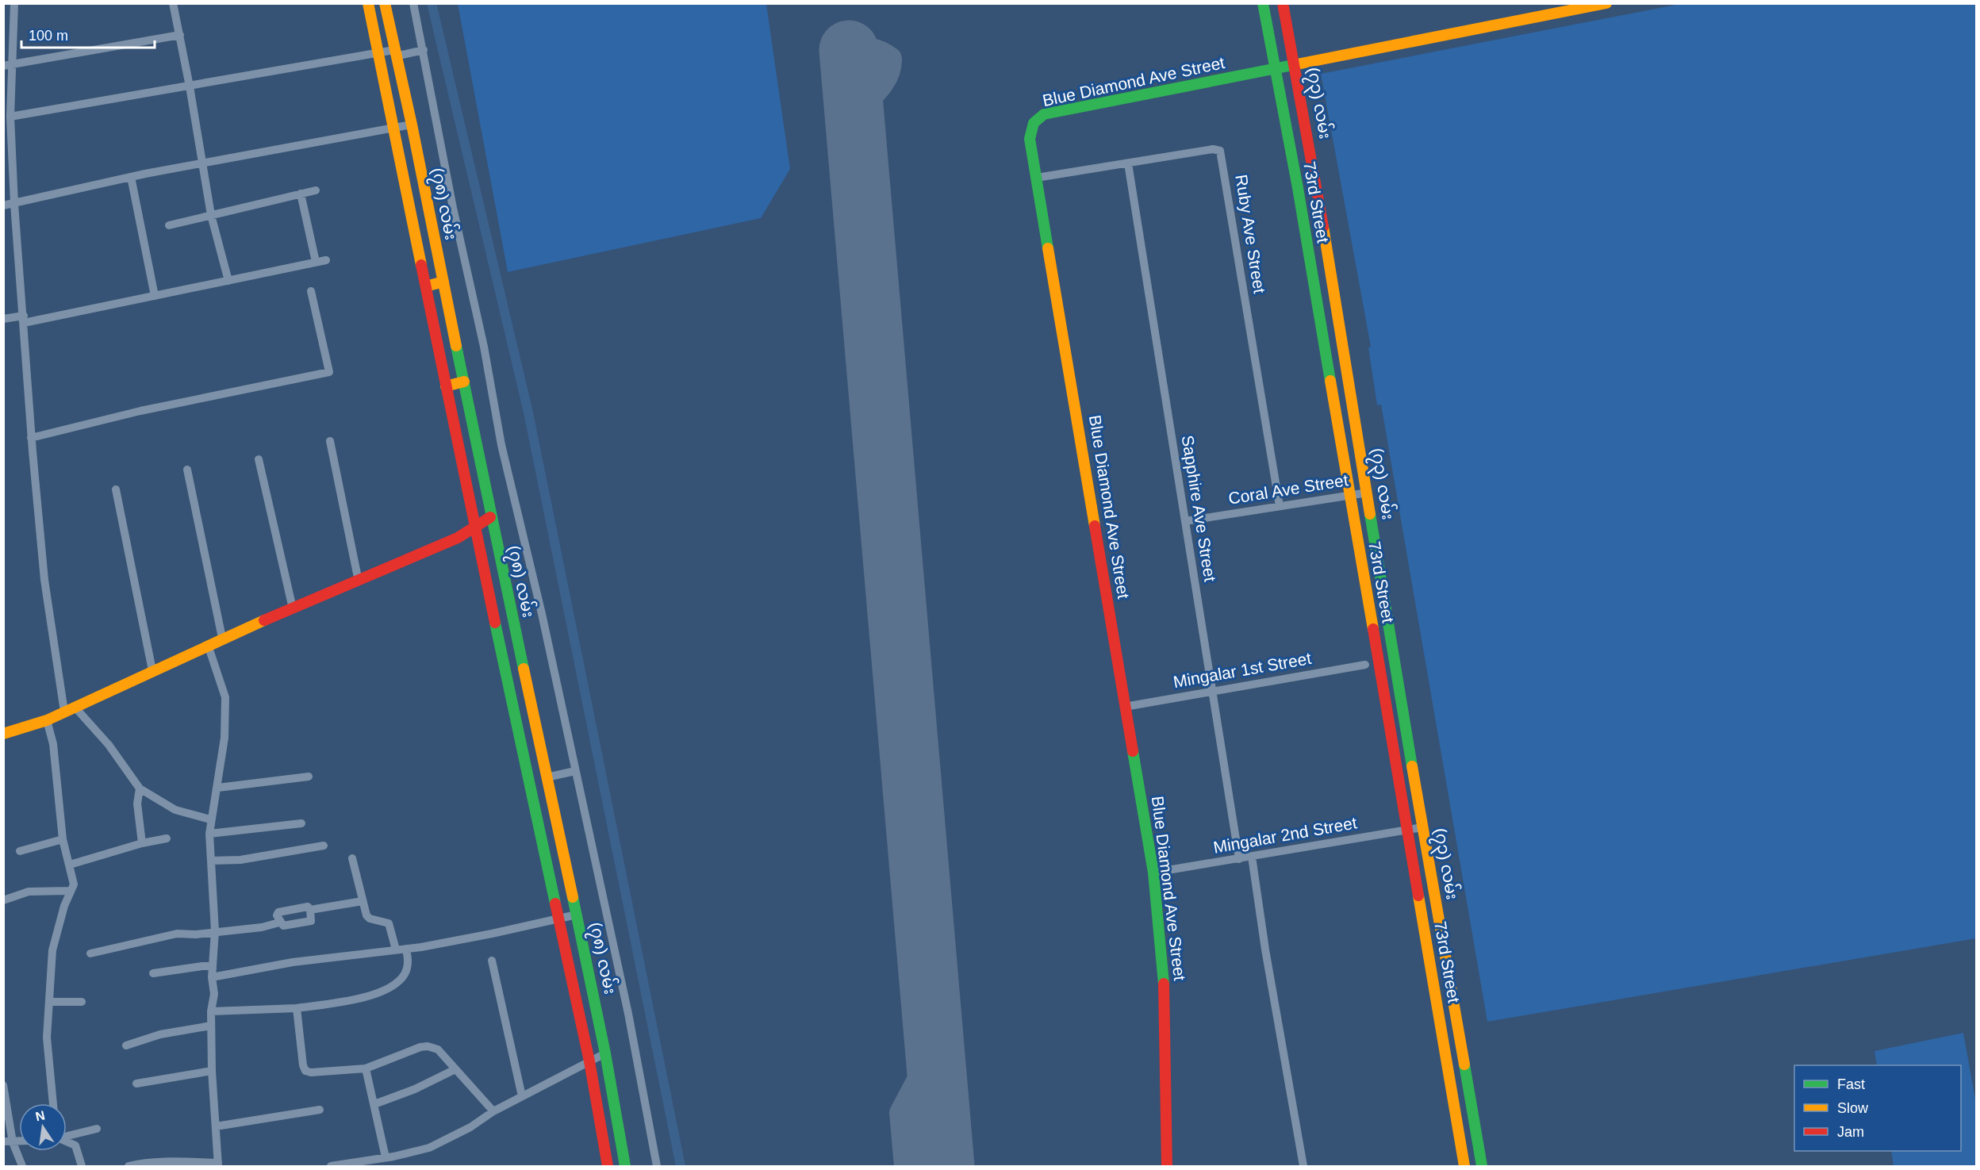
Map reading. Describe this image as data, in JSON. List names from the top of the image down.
{
  "streets": {
    "main road": [
      "Blue Diamond Ave Street",
      "(၇၃) လမ်း",
      "73rd Street",
      "(၇၈) လမ်း"
    ],
    "street": [
      "Ruby Ave Street",
      "Coral Ave Street",
      "Sapphire Ave Street",
      "Mingalar 1st Street",
      "Mingalar 2nd Street"
    ]
  },
  "crossings": [
    ["Blue Diamond Ave Street", "(၇၃) လမ်း"],
    ["Blue Diamond Ave Street", "73rd Street"],
    ["Blue Diamond Ave Street", "Ruby Ave Street"],
    ["Blue Diamond Ave Street", "Mingalar 1st Street"],
    ["Blue Diamond Ave Street", "Mingalar 2nd Street"],
    ["(၇၃) လမ်း", "Coral Ave Street"],
    ["(၇၃) လမ်း", "Mingalar 2nd Street"],
    ["73rd Street", "Coral Ave Street"],
    ["73rd Street", "Mingalar 2nd Street"],
    ["Ruby Ave Street", "Coral Ave Street"],
    ["Ruby Ave Street", "Sapphire Ave Street"],
    ["Coral Ave Street", "Sapphire Ave Street"],
    ["Sapphire Ave Street", "Mingalar 1st Street"],
    ["Sapphire Ave Street", "Mingalar 2nd Street"]
  ],
  "legend": ["Fast", "Slow", "Jam"],
  "scale_bar": "100 m",
  "north": "top"
}
